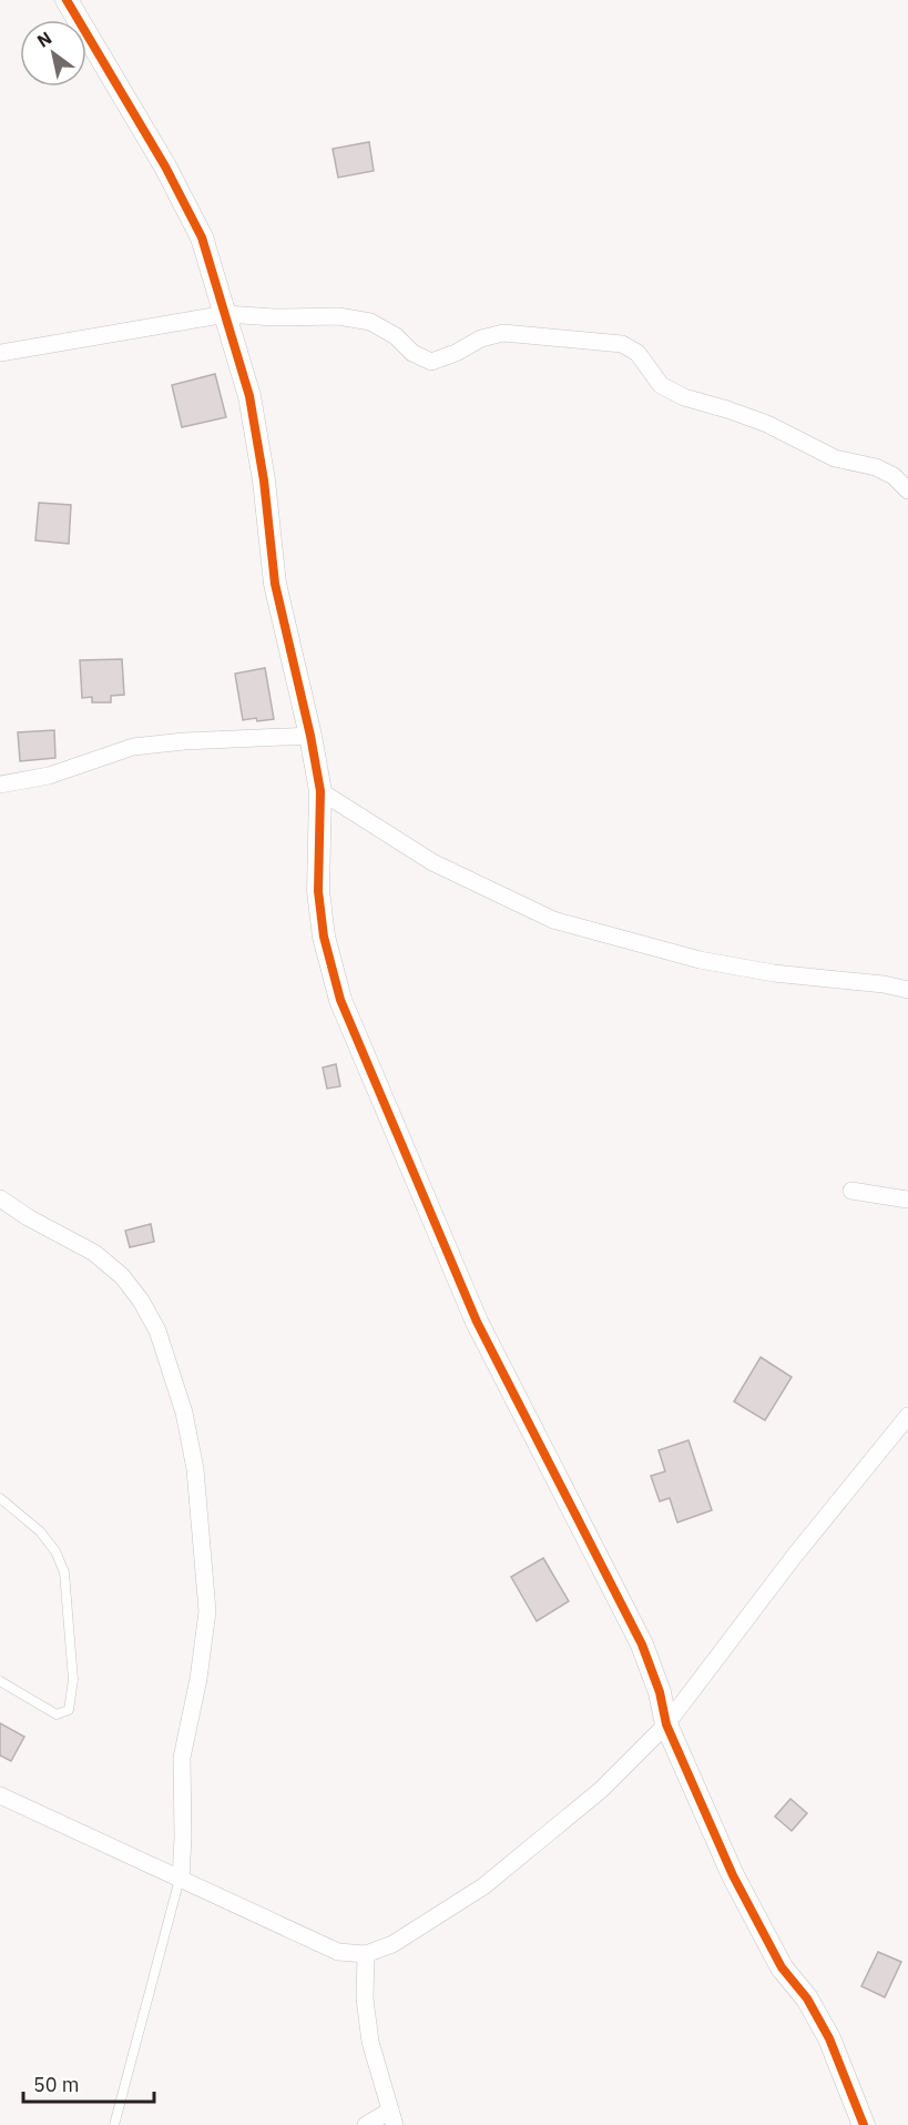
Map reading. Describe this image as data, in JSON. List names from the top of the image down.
{
  "scale_bar": "50 m",
  "north": "top left"
}
